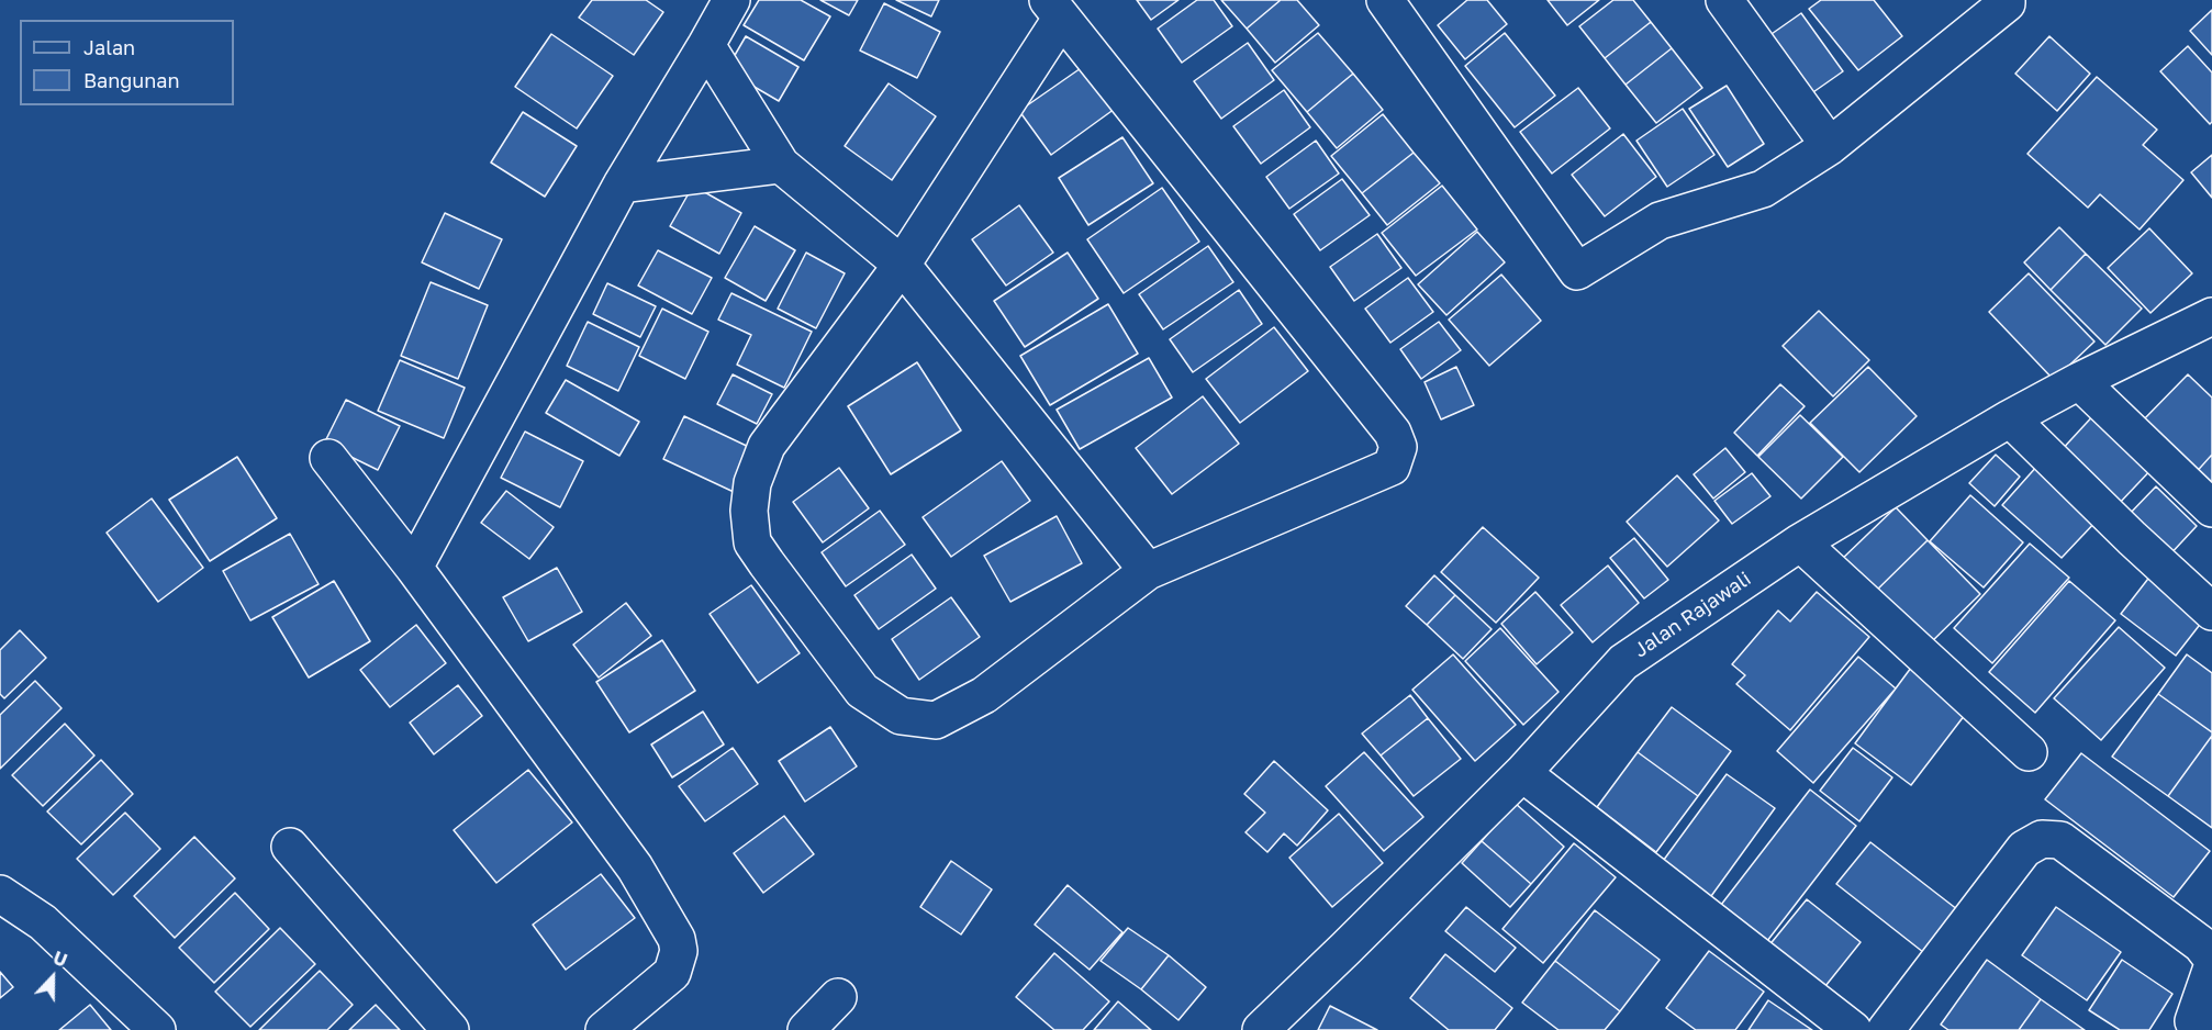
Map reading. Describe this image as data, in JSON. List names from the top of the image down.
{
  "streets": {
    "street": ["Jalan Rajawali"]
  },
  "legend": ["Jalan", "Bangunan"],
  "north": "top"
}
